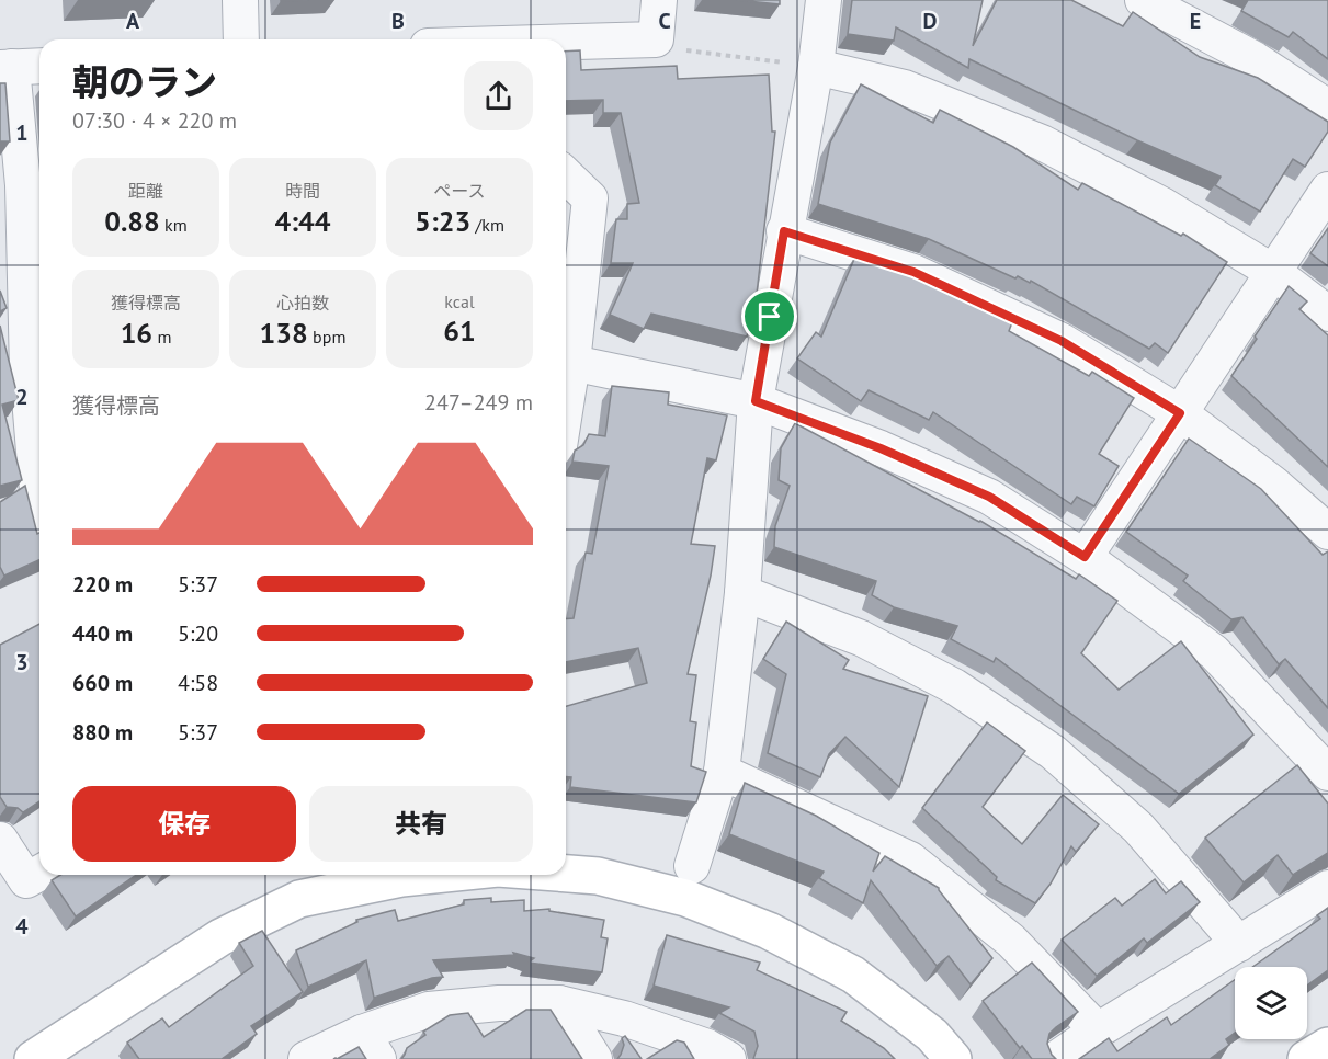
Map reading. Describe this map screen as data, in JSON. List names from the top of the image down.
{
  "page": {
    "heading": ["朝のラン", "07:30 · 4 × 220 m"],
    "stats": [
      ["距離", "0.88 km"],
      ["時間", "4:44"],
      ["ペース", "5:23 /km"],
      ["獲得標高", "16 m"],
      ["心拍数", "138 bpm"],
      ["kcal", "61"]
    ],
    "chart": ["獲得標高", "247–249 m"],
    "list": [
      {
        "name": "220 m",
        "note": "5:37"
      },
      {
        "name": "440 m",
        "note": "5:20"
      },
      {
        "name": "660 m",
        "note": "4:58"
      },
      {
        "name": "880 m",
        "note": "5:37"
      }
    ],
    "buttons": ["保存", "共有"]
  },
  "grid": {
    "columns": [
      "A",
      "B",
      "C",
      "D",
      "E"
    ],
    "rows": [
      "1",
      "2",
      "3",
      "4"
    ]
  }
}
